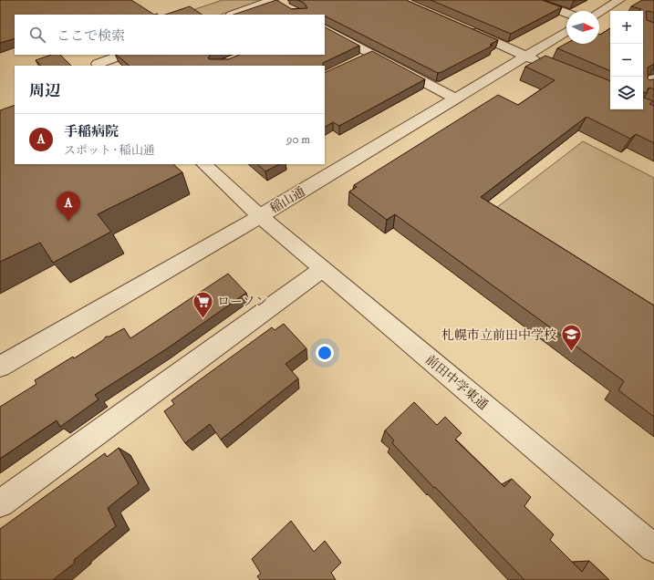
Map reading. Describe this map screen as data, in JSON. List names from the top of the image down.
{
  "streets": {
    "street": ["稲山通", "前田中学東通"]
  },
  "crossings": [
    ["稲山通", "前田中学東通"]
  ],
  "places": {
    "supermarket": ["ローソン"],
    "school or university": ["札幌市立前田中学校"]
  },
  "north": "right",
  "page": {
    "map_buttons": ["+", "−"],
    "search": "ここで検索",
    "heading": "周辺",
    "list": [
      {
        "mark": "A",
        "name": "手稲病院",
        "note": "スポット · 稲山通",
        "value": "90 m"
      }
    ],
    "pins": "A"
  }
}
